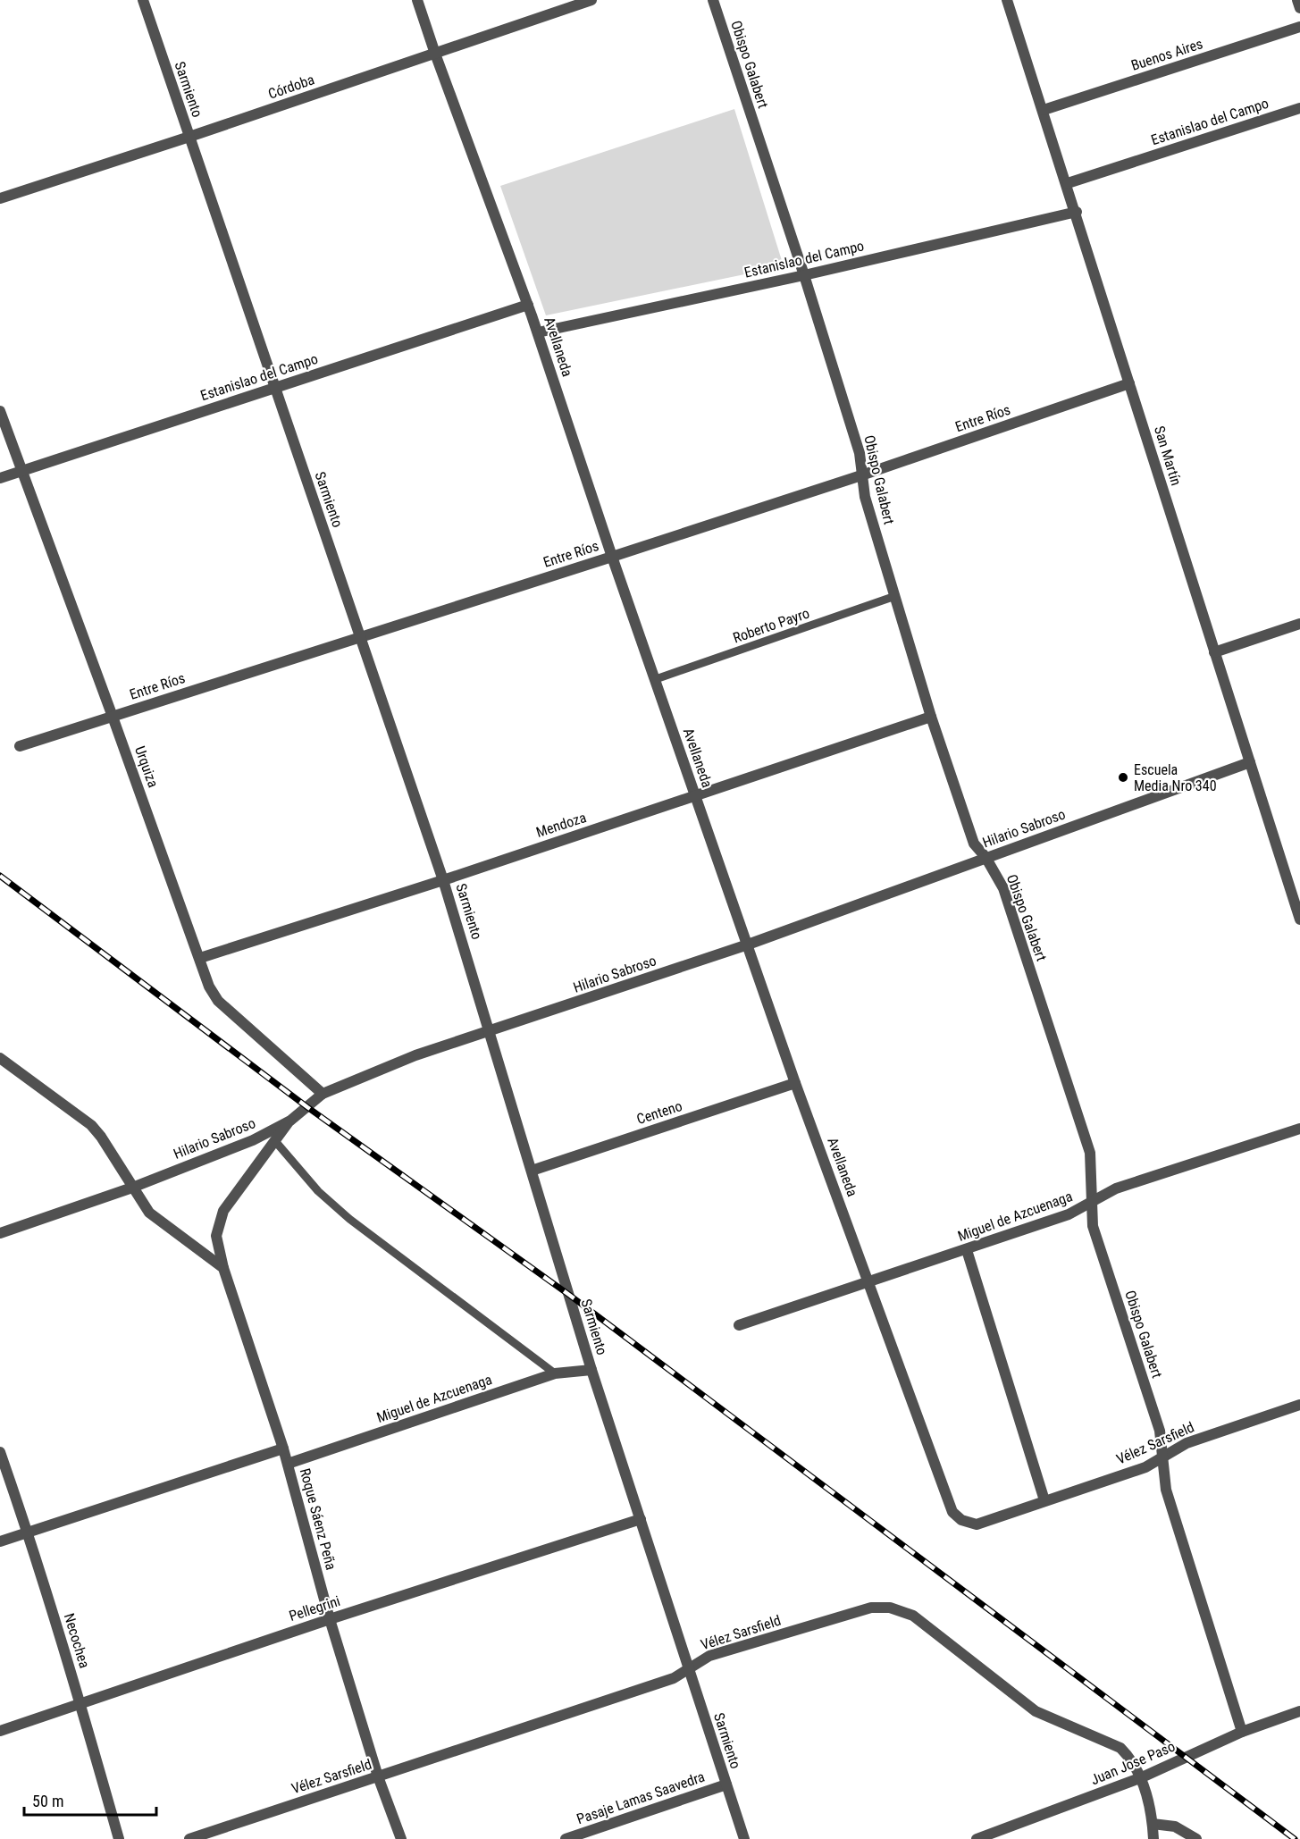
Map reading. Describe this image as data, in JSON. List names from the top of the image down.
{
  "streets": {
    "street": [
      "Buenos Aires",
      "Obispo Galabert",
      "Córdoba",
      "Sarmiento",
      "Estanislao del Campo",
      "Avellaneda",
      "Entre Ríos",
      "San Martín",
      "Urquiza",
      "Mendoza",
      "Hilario Sabroso",
      "Centeno",
      "Miguel de Azcuenaga",
      "Vélez Sarsfield",
      "Roque Sáenz Peña",
      "Pellegrini",
      "Necochea",
      "Juan Jose Paso",
      "Pasaje Lamas Saavedra"
    ],
    "lane": ["Roberto Payro"]
  },
  "crossings": [
    ["Buenos Aires", "San Martín"],
    ["Obispo Galabert", "Estanislao del Campo"],
    ["Obispo Galabert", "Entre Ríos"],
    ["Obispo Galabert", "Roberto Payro"],
    ["Obispo Galabert", "Mendoza"],
    ["Obispo Galabert", "Hilario Sabroso"],
    ["Obispo Galabert", "Miguel de Azcuenaga"],
    ["Obispo Galabert", "Vélez Sarsfield"],
    ["Obispo Galabert", "Juan Jose Paso"],
    ["Córdoba", "Sarmiento"],
    ["Córdoba", "Avellaneda"],
    ["Sarmiento", "Estanislao del Campo"],
    ["Sarmiento", "Entre Ríos"],
    ["Sarmiento", "Mendoza"],
    ["Sarmiento", "Hilario Sabroso"],
    ["Sarmiento", "Centeno"],
    ["Sarmiento", "Miguel de Azcuenaga"],
    ["Sarmiento", "Vélez Sarsfield"],
    ["Sarmiento", "Pellegrini"],
    ["Sarmiento", "Pasaje Lamas Saavedra"],
    ["Estanislao del Campo", "Avellaneda"],
    ["Estanislao del Campo", "San Martín"],
    ["Estanislao del Campo", "Urquiza"],
    ["Avellaneda", "Entre Ríos"],
    ["Avellaneda", "Roberto Payro"],
    ["Avellaneda", "Mendoza"],
    ["Avellaneda", "Hilario Sabroso"],
    ["Avellaneda", "Centeno"],
    ["Avellaneda", "Miguel de Azcuenaga"],
    ["Avellaneda", "Vélez Sarsfield"],
    ["Entre Ríos", "San Martín"],
    ["Entre Ríos", "Urquiza"],
    ["San Martín", "Hilario Sabroso"],
    ["Urquiza", "Mendoza"],
    ["Urquiza", "Hilario Sabroso"],
    ["Hilario Sabroso", "Roque Sáenz Peña"],
    ["Miguel de Azcuenaga", "Roque Sáenz Peña"],
    ["Vélez Sarsfield", "Roque Sáenz Peña"],
    ["Vélez Sarsfield", "Juan Jose Paso"],
    ["Roque Sáenz Peña", "Pellegrini"],
    ["Pellegrini", "Necochea"]
  ],
  "places": ["Escuela Media Nro 340"],
  "scale_bar": "50 m"
}
